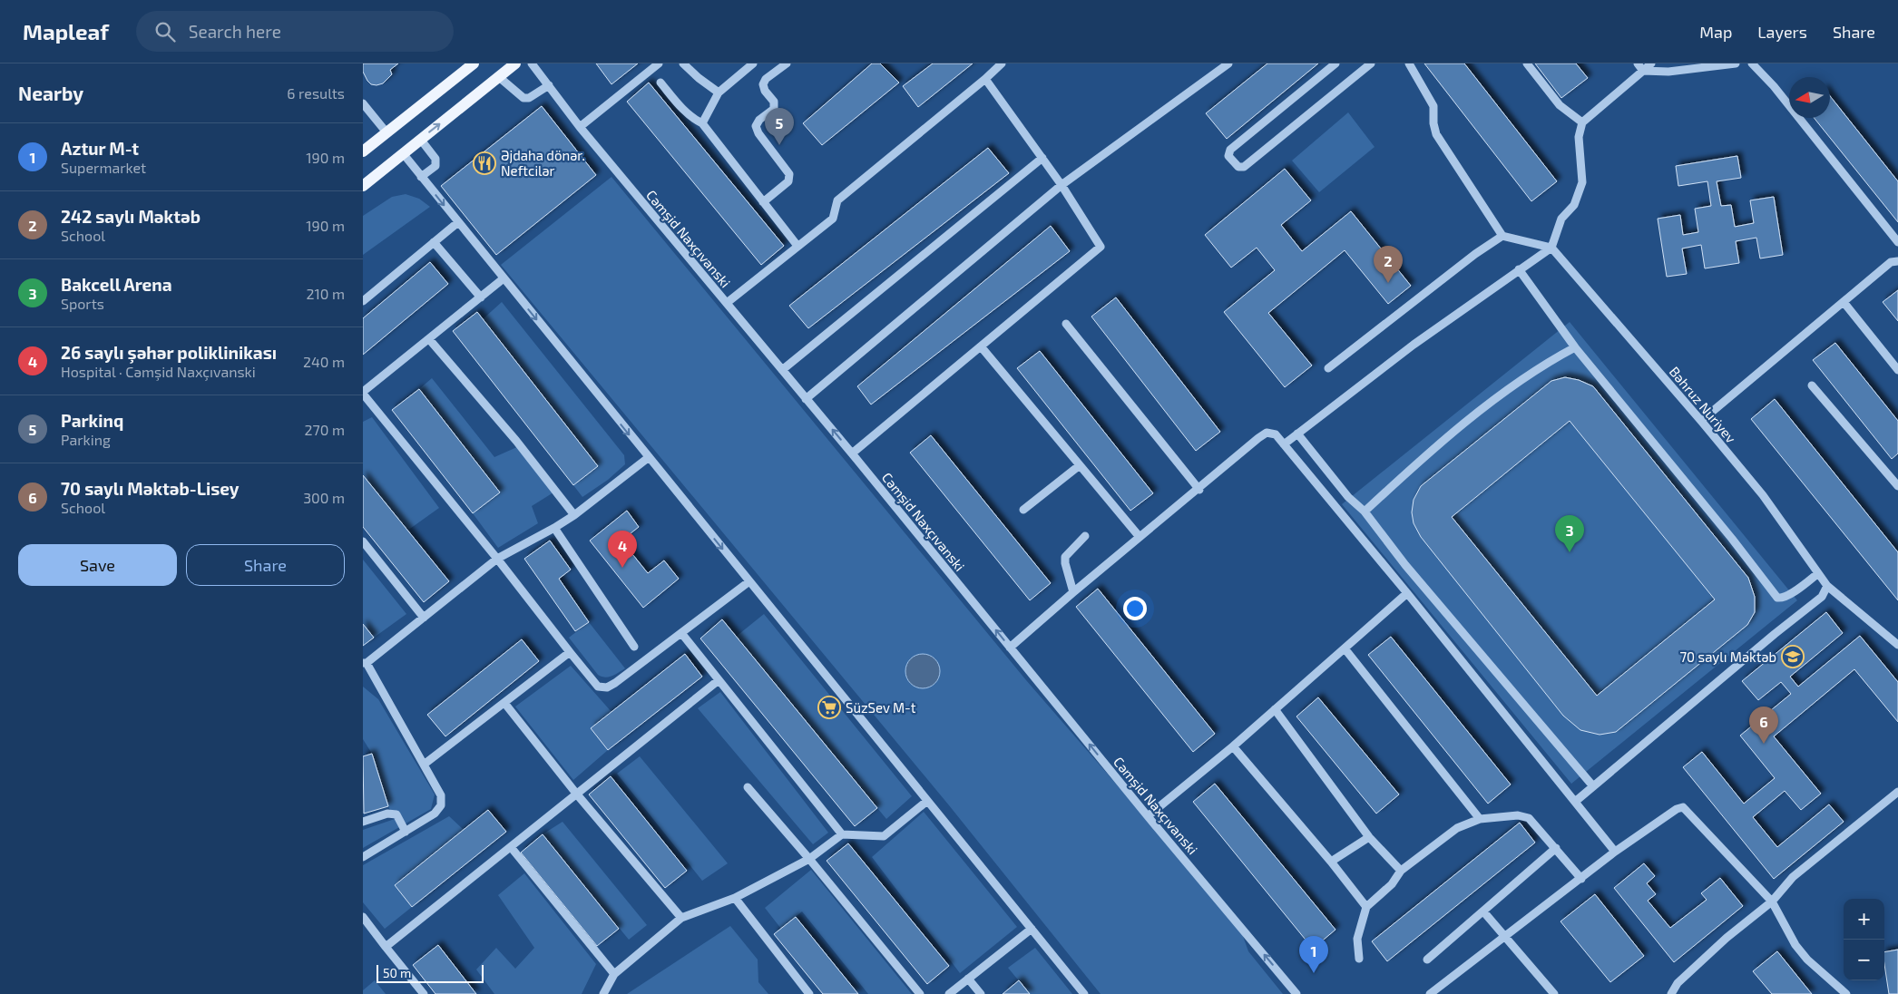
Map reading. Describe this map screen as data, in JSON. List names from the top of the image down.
{
  "streets": {
    "street": ["Cəmşid Naxçıvanski", "Bəhruz Nuriyev"]
  },
  "one_way": ["Cəmşid Naxçıvanski"],
  "places": {
    "restaurant": ["Əjdaha dönər. Neftcilər"],
    "school or university": ["70 saylı Məktəb"],
    "supermarket": ["SüzSev M-t"]
  },
  "scale_bar": "50 m",
  "north": "left",
  "page": {
    "header": "Mapleaf",
    "search": "Search here",
    "nav": ["Map", "Layers", "Share"],
    "heading": ["Nearby", "6 results"],
    "pins": [
      "5",
      "2",
      "3",
      "4",
      "6",
      "1"
    ],
    "list": [
      {
        "mark": "1",
        "name": "Aztur M-t",
        "note": "Supermarket",
        "value": "190 m"
      },
      {
        "mark": "2",
        "name": "242 saylı Məktəb",
        "note": "School",
        "value": "190 m"
      },
      {
        "mark": "3",
        "name": "Bakcell Arena",
        "note": "Sports",
        "value": "210 m"
      },
      {
        "mark": "4",
        "name": "26 saylı şəhər poliklinikası",
        "note": "Hospital · Cəmşid Naxçıvanski",
        "value": "240 m"
      },
      {
        "mark": "5",
        "name": "Parkinq",
        "note": "Parking",
        "value": "270 m"
      },
      {
        "mark": "6",
        "name": "70 saylı Məktəb-Lisey",
        "note": "School",
        "value": "300 m"
      }
    ],
    "buttons": ["Save", "Share"],
    "map_buttons": ["+", "−"],
    "scale": "50 m"
  }
}
